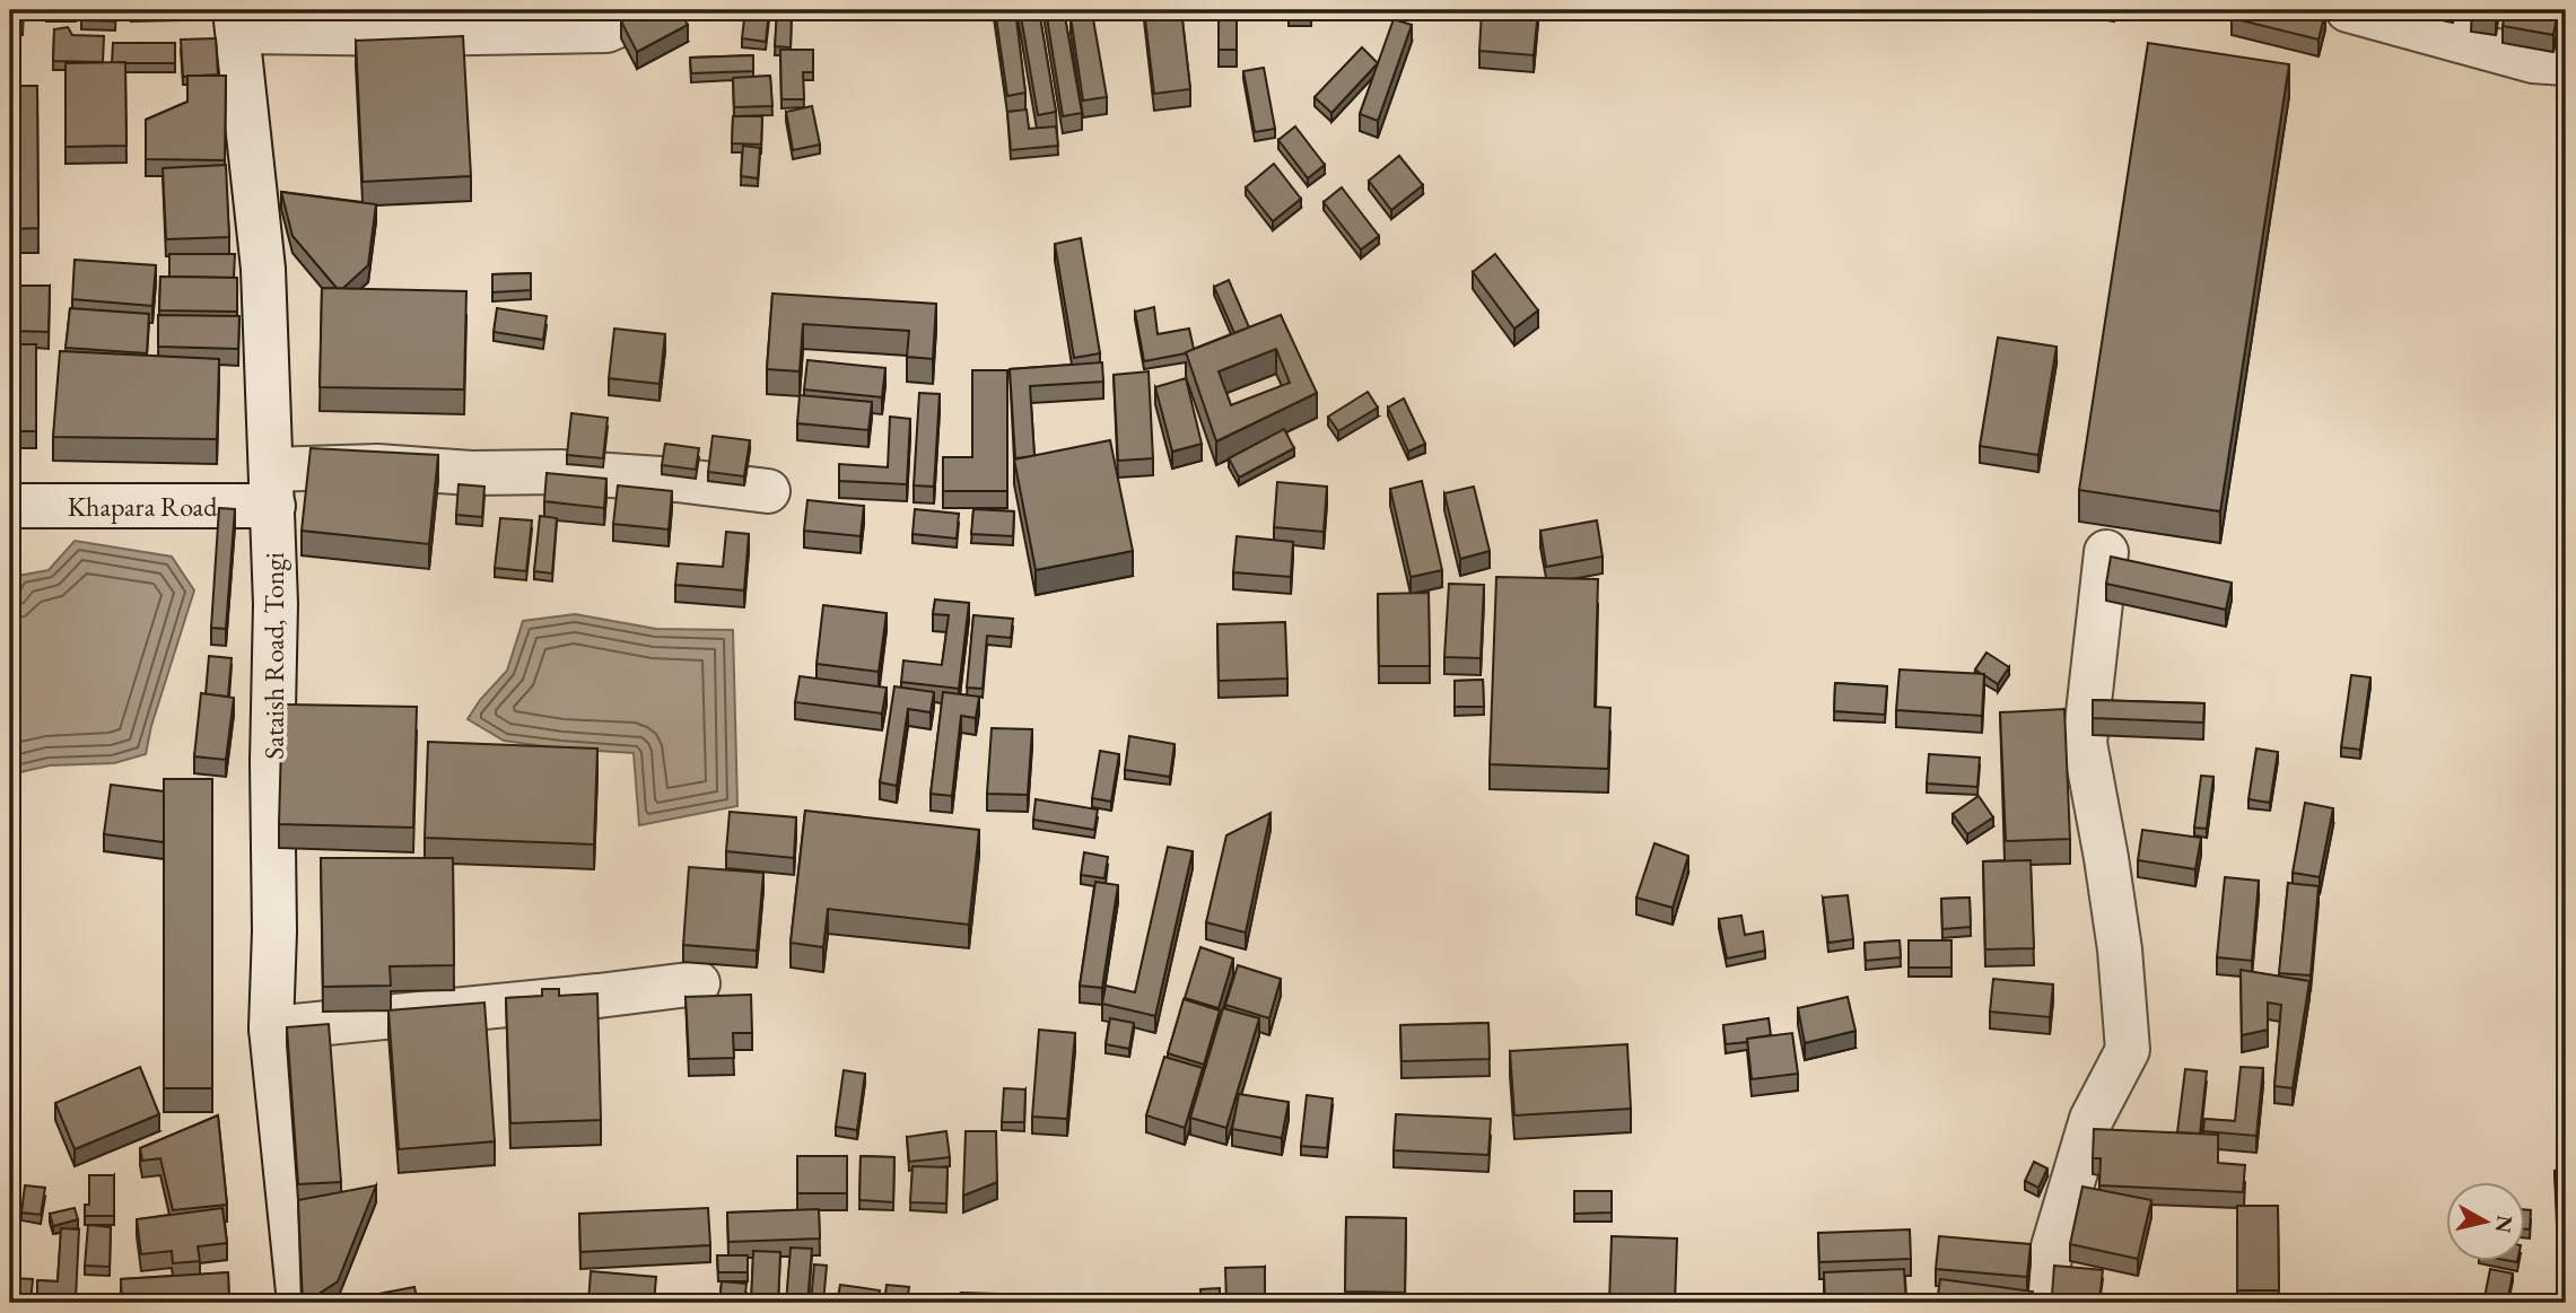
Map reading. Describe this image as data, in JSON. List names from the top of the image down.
{
  "streets": {
    "street": ["Khapara Road", "Sataish Road, Tongi"]
  },
  "crossings": [
    ["Khapara Road", "Sataish Road, Tongi"]
  ],
  "north": "right"
}
